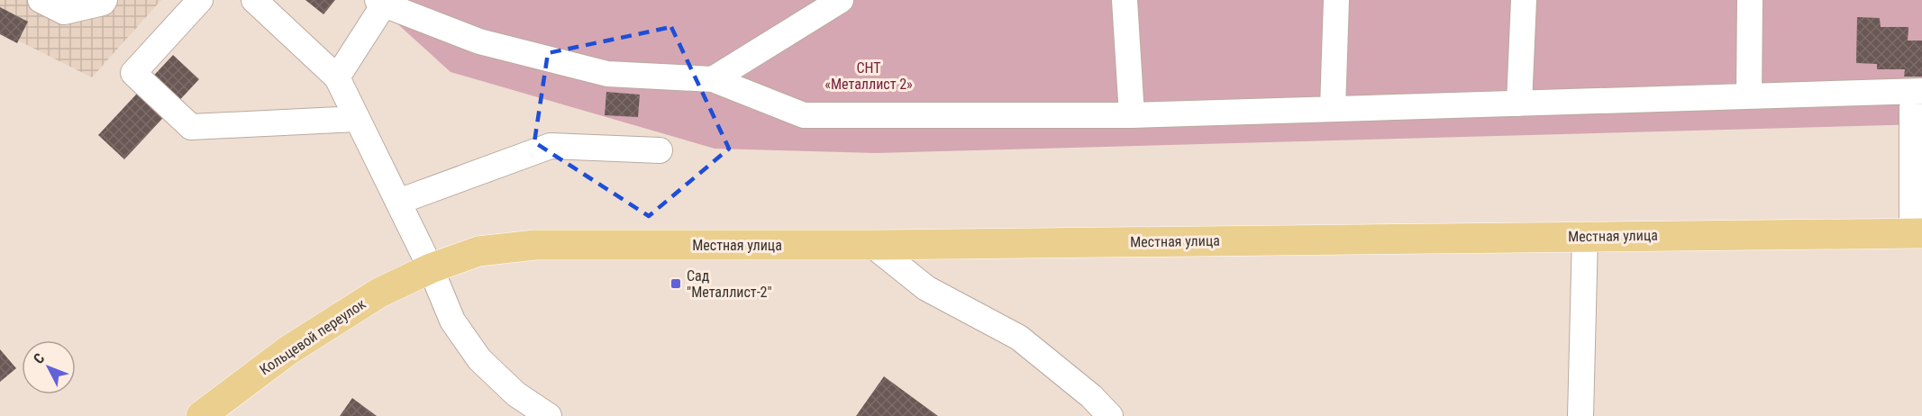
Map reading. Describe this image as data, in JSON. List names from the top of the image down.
{
  "streets": {
    "main road": ["Местная улица", "Кольцевой переулок"]
  },
  "crossings": [
    ["Местная улица", "Кольцевой переулок"]
  ],
  "parks": ["СНТ «Металлист 2»"],
  "places": {
    "transit": ["Сад \"Металлист-2\""]
  },
  "north": "top left"
}
